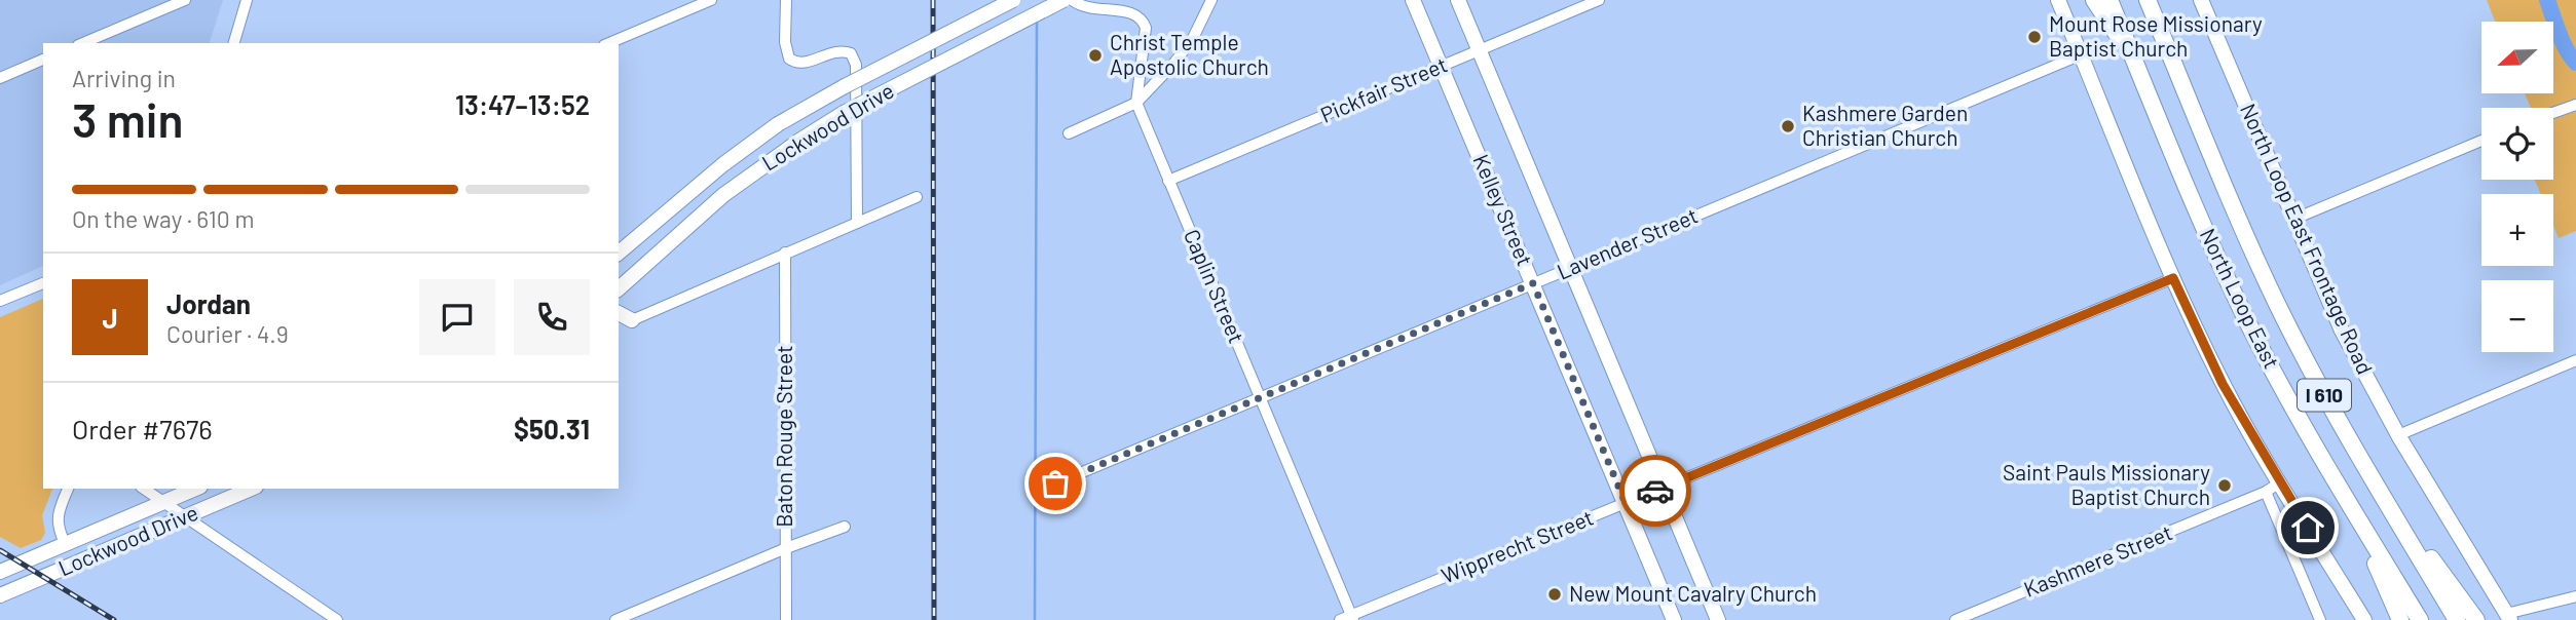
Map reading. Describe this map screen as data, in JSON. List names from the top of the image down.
{
  "streets": {
    "highway": ["North Loop East", "I 610"],
    "main road": ["Lockwood Drive", "Kelley Street", "North Loop East Frontage Road"],
    "street": [
      "Pickfair Street",
      "Lavender Street",
      "Caplin Street",
      "Baton Rouge Street",
      "Wipprecht Street",
      "Kashmere Street"
    ]
  },
  "crossings": [
    ["Pickfair Street", "Kelley Street"],
    ["Pickfair Street", "Caplin Street"],
    ["Kelley Street", "Lavender Street"],
    ["Kelley Street", "Wipprecht Street"],
    ["Lavender Street", "Caplin Street"],
    ["Caplin Street", "Wipprecht Street"]
  ],
  "places": [
    "Mount Rose Missionary Baptist Church",
    "Christ Temple Apostolic Church",
    "Kashmere Garden Christian Church",
    "Saint Pauls Missionary Baptist Church",
    "New Mount Cavalry Church"
  ],
  "north": "left",
  "page": {
    "map_buttons": ["+", "−"],
    "heading": ["3 min", "Arriving in", "13:47–13:52"],
    "panel": [
      "Jordan",
      "Courier · 4.9",
      "Order #7676",
      "$50.31"
    ],
    "bar": "On the way · 610 m",
    "round": "J"
  }
}
